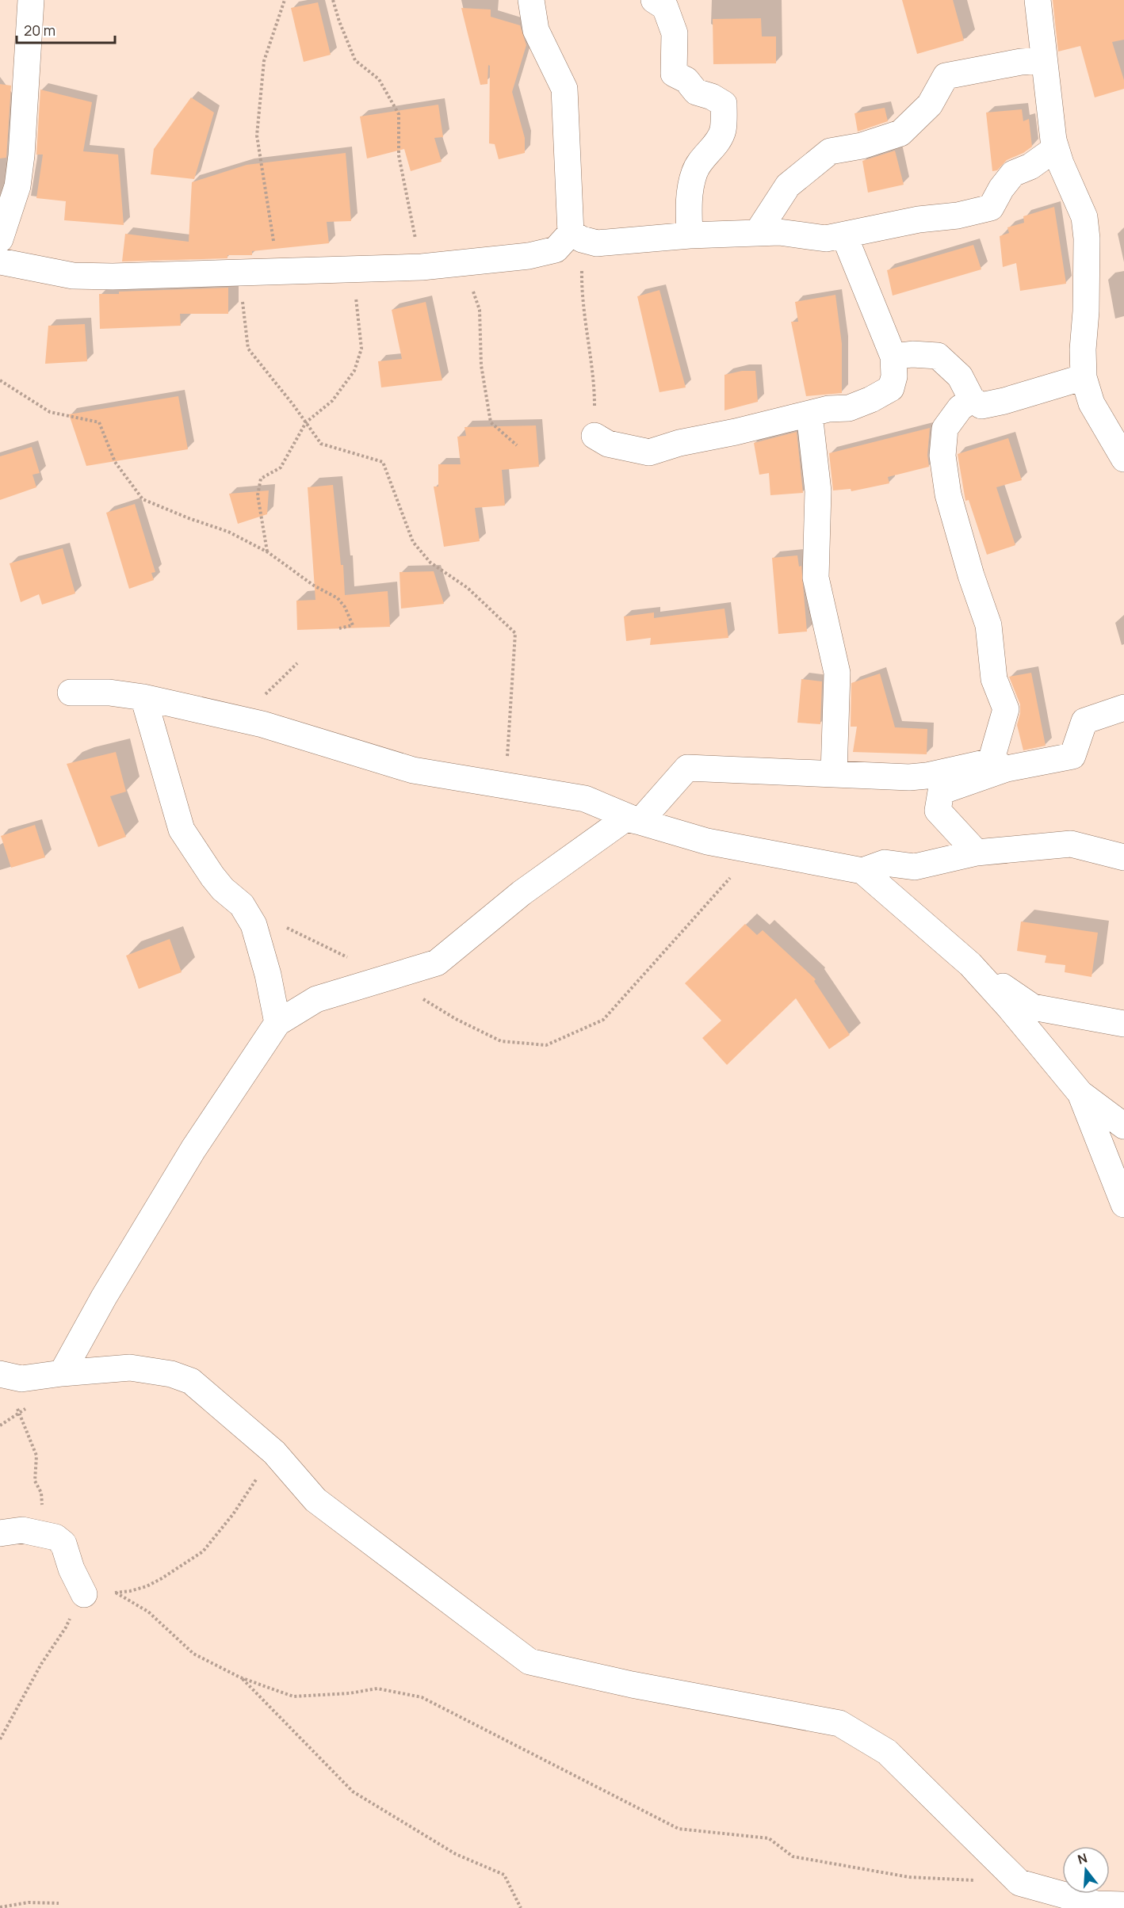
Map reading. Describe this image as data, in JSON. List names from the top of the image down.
{
  "scale_bar": "20 m",
  "north": "top"
}
